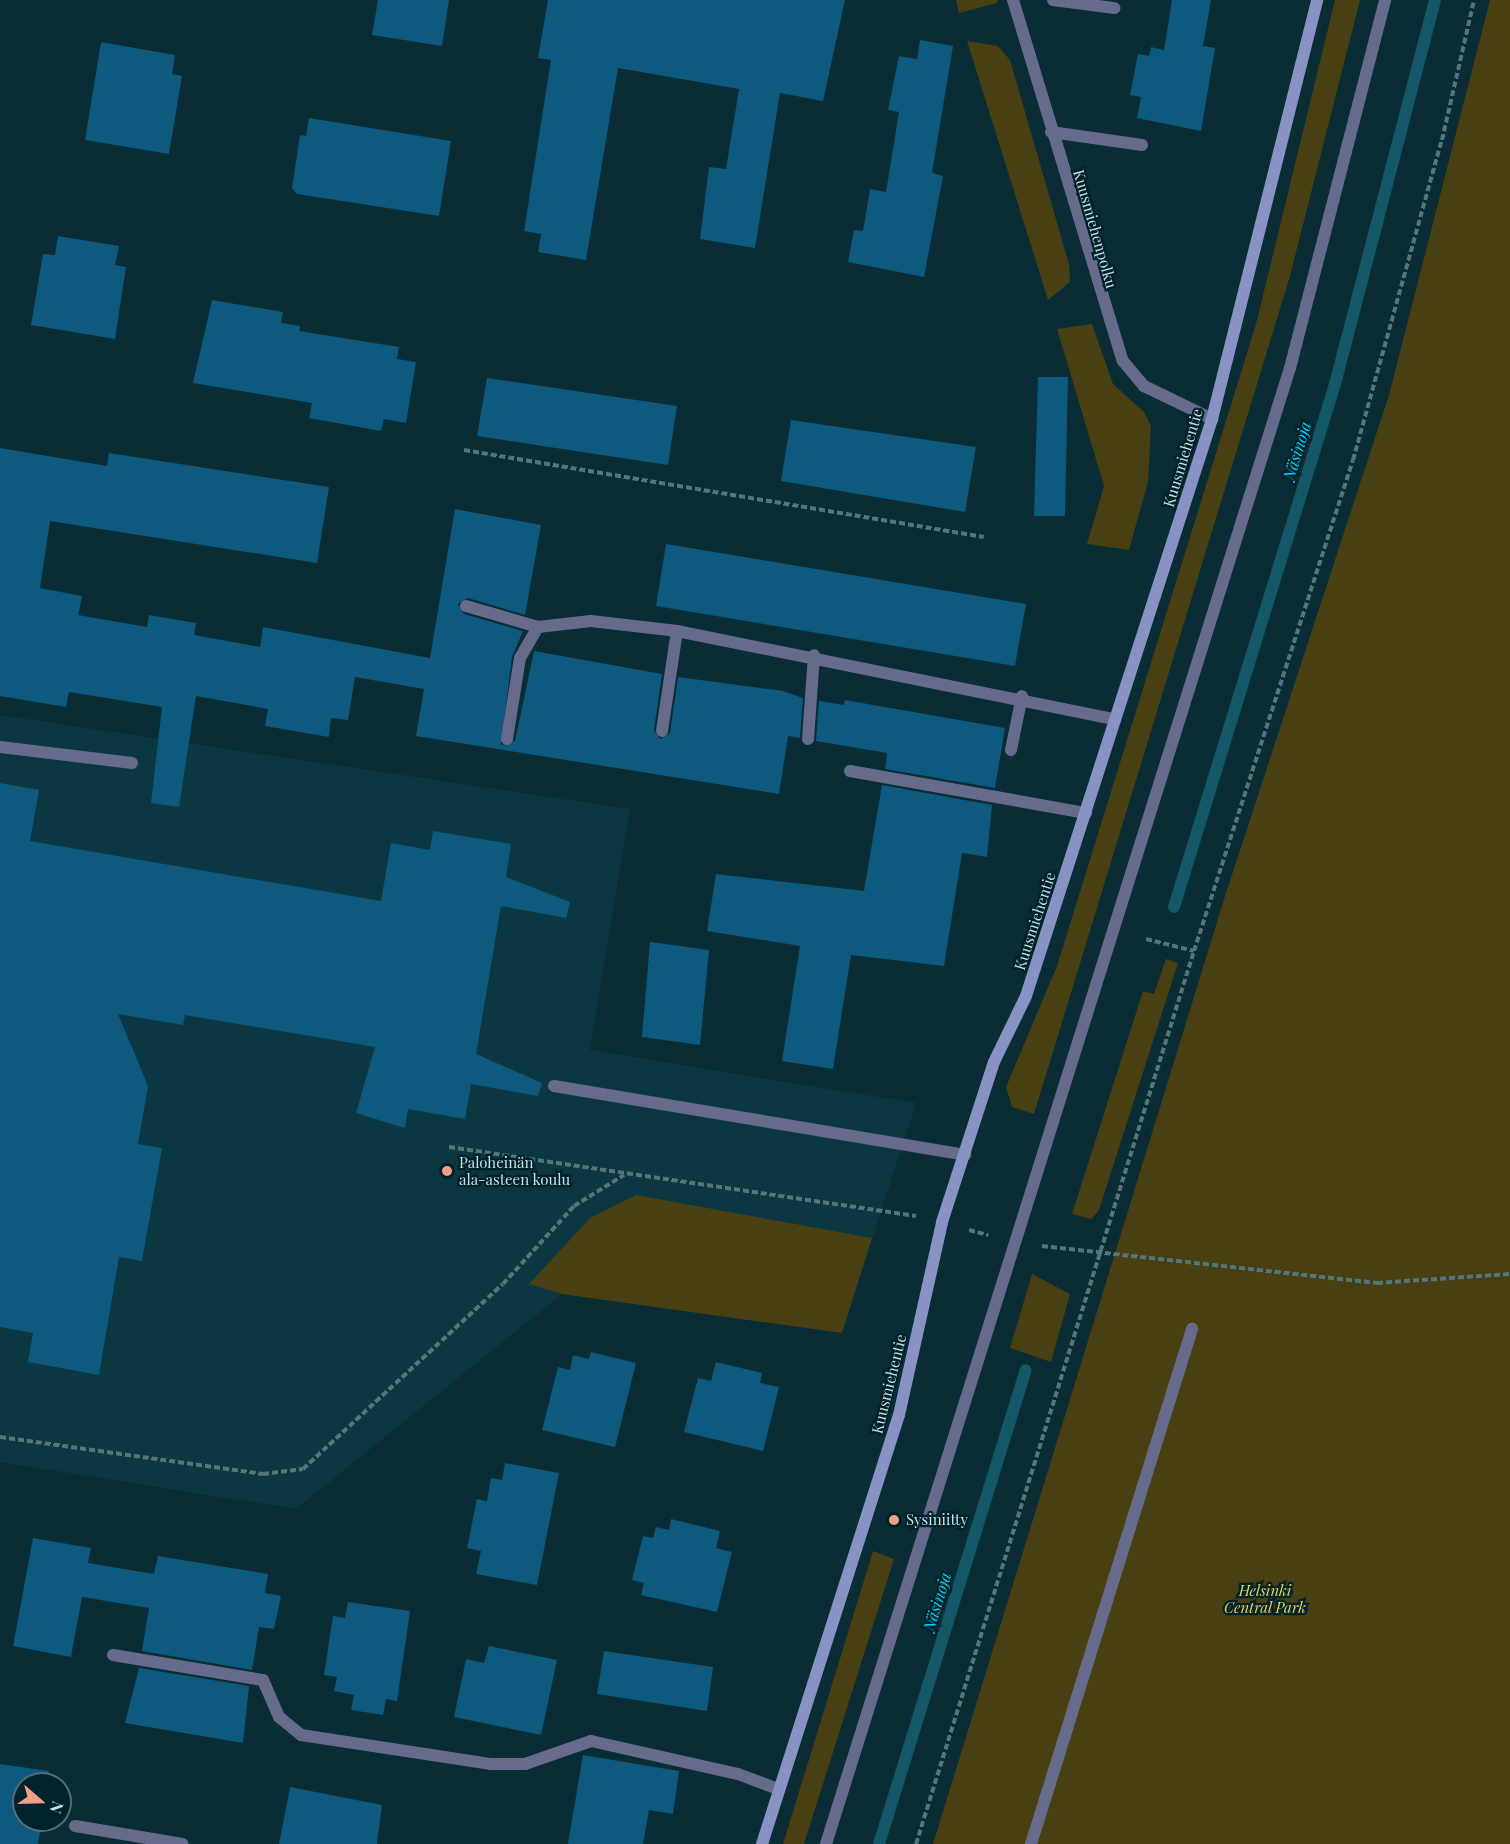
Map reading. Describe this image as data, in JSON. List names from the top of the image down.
{
  "streets": {
    "main road": ["Kuusmiehentie"],
    "street": ["Kuusmiehenpolku"]
  },
  "crossings": [
    ["Kuusmiehenpolku", "Kuusmiehentie"]
  ],
  "water": ["Näsinoja"],
  "parks": ["Helsinki Central Park"],
  "places": ["Paloheinän ala-asteen koulu", "Sysiniitty"],
  "north": "right"
}
